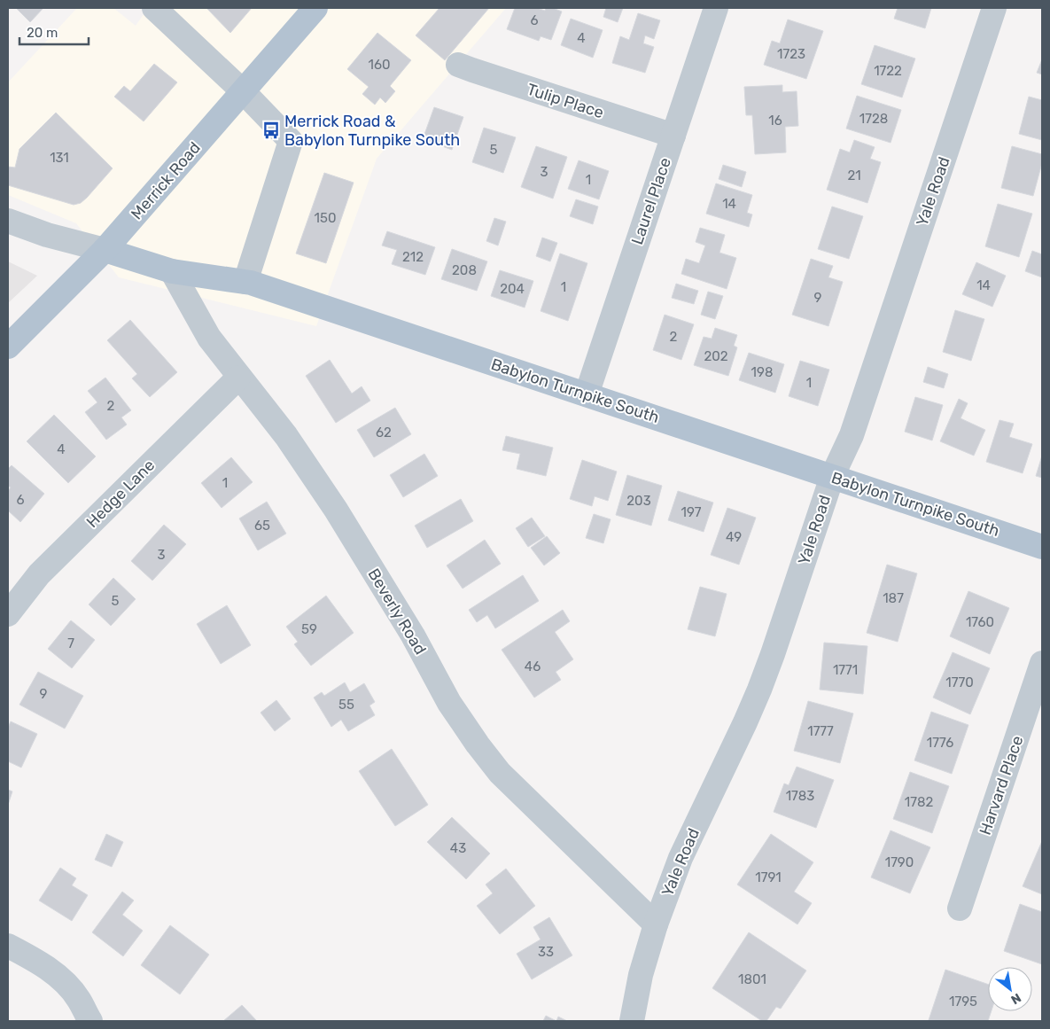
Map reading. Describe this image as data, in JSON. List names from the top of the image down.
{
  "streets": {
    "main road": ["Merrick Road", "Babylon Turnpike South"],
    "street": [
      "Tulip Place",
      "Yale Road",
      "Laurel Place",
      "Hedge Lane",
      "Beverly Road",
      "Harvard Place"
    ]
  },
  "crossings": [
    ["Tulip Place", "Laurel Place"],
    ["Merrick Road", "Babylon Turnpike South"],
    ["Yale Road", "Babylon Turnpike South"],
    ["Yale Road", "Beverly Road"],
    ["Laurel Place", "Babylon Turnpike South"],
    ["Babylon Turnpike South", "Beverly Road"],
    ["Hedge Lane", "Beverly Road"]
  ],
  "places": {
    "bus stop": ["Merrick Road & Babylon Turnpike South"]
  },
  "house_numbers": [
    "6",
    "4",
    "1723",
    "160",
    "1722",
    "1728",
    "16",
    "5",
    "131",
    "3",
    "21",
    "1",
    "14",
    "150",
    "212",
    "208",
    "14",
    "1",
    "204",
    "9",
    "2",
    "202",
    "198",
    "1",
    "2",
    "62",
    "4",
    "1",
    "6",
    "203",
    "197",
    "65",
    "49",
    "3",
    "187",
    "5",
    "1760",
    "59",
    "7",
    "46",
    "1771",
    "1770",
    "9",
    "55",
    "1777",
    "1776",
    "1783",
    "1782",
    "43",
    "1790",
    "1791",
    "33",
    "1801",
    "1795"
  ],
  "scale_bar": "20 m",
  "north": "bottom right"
}
